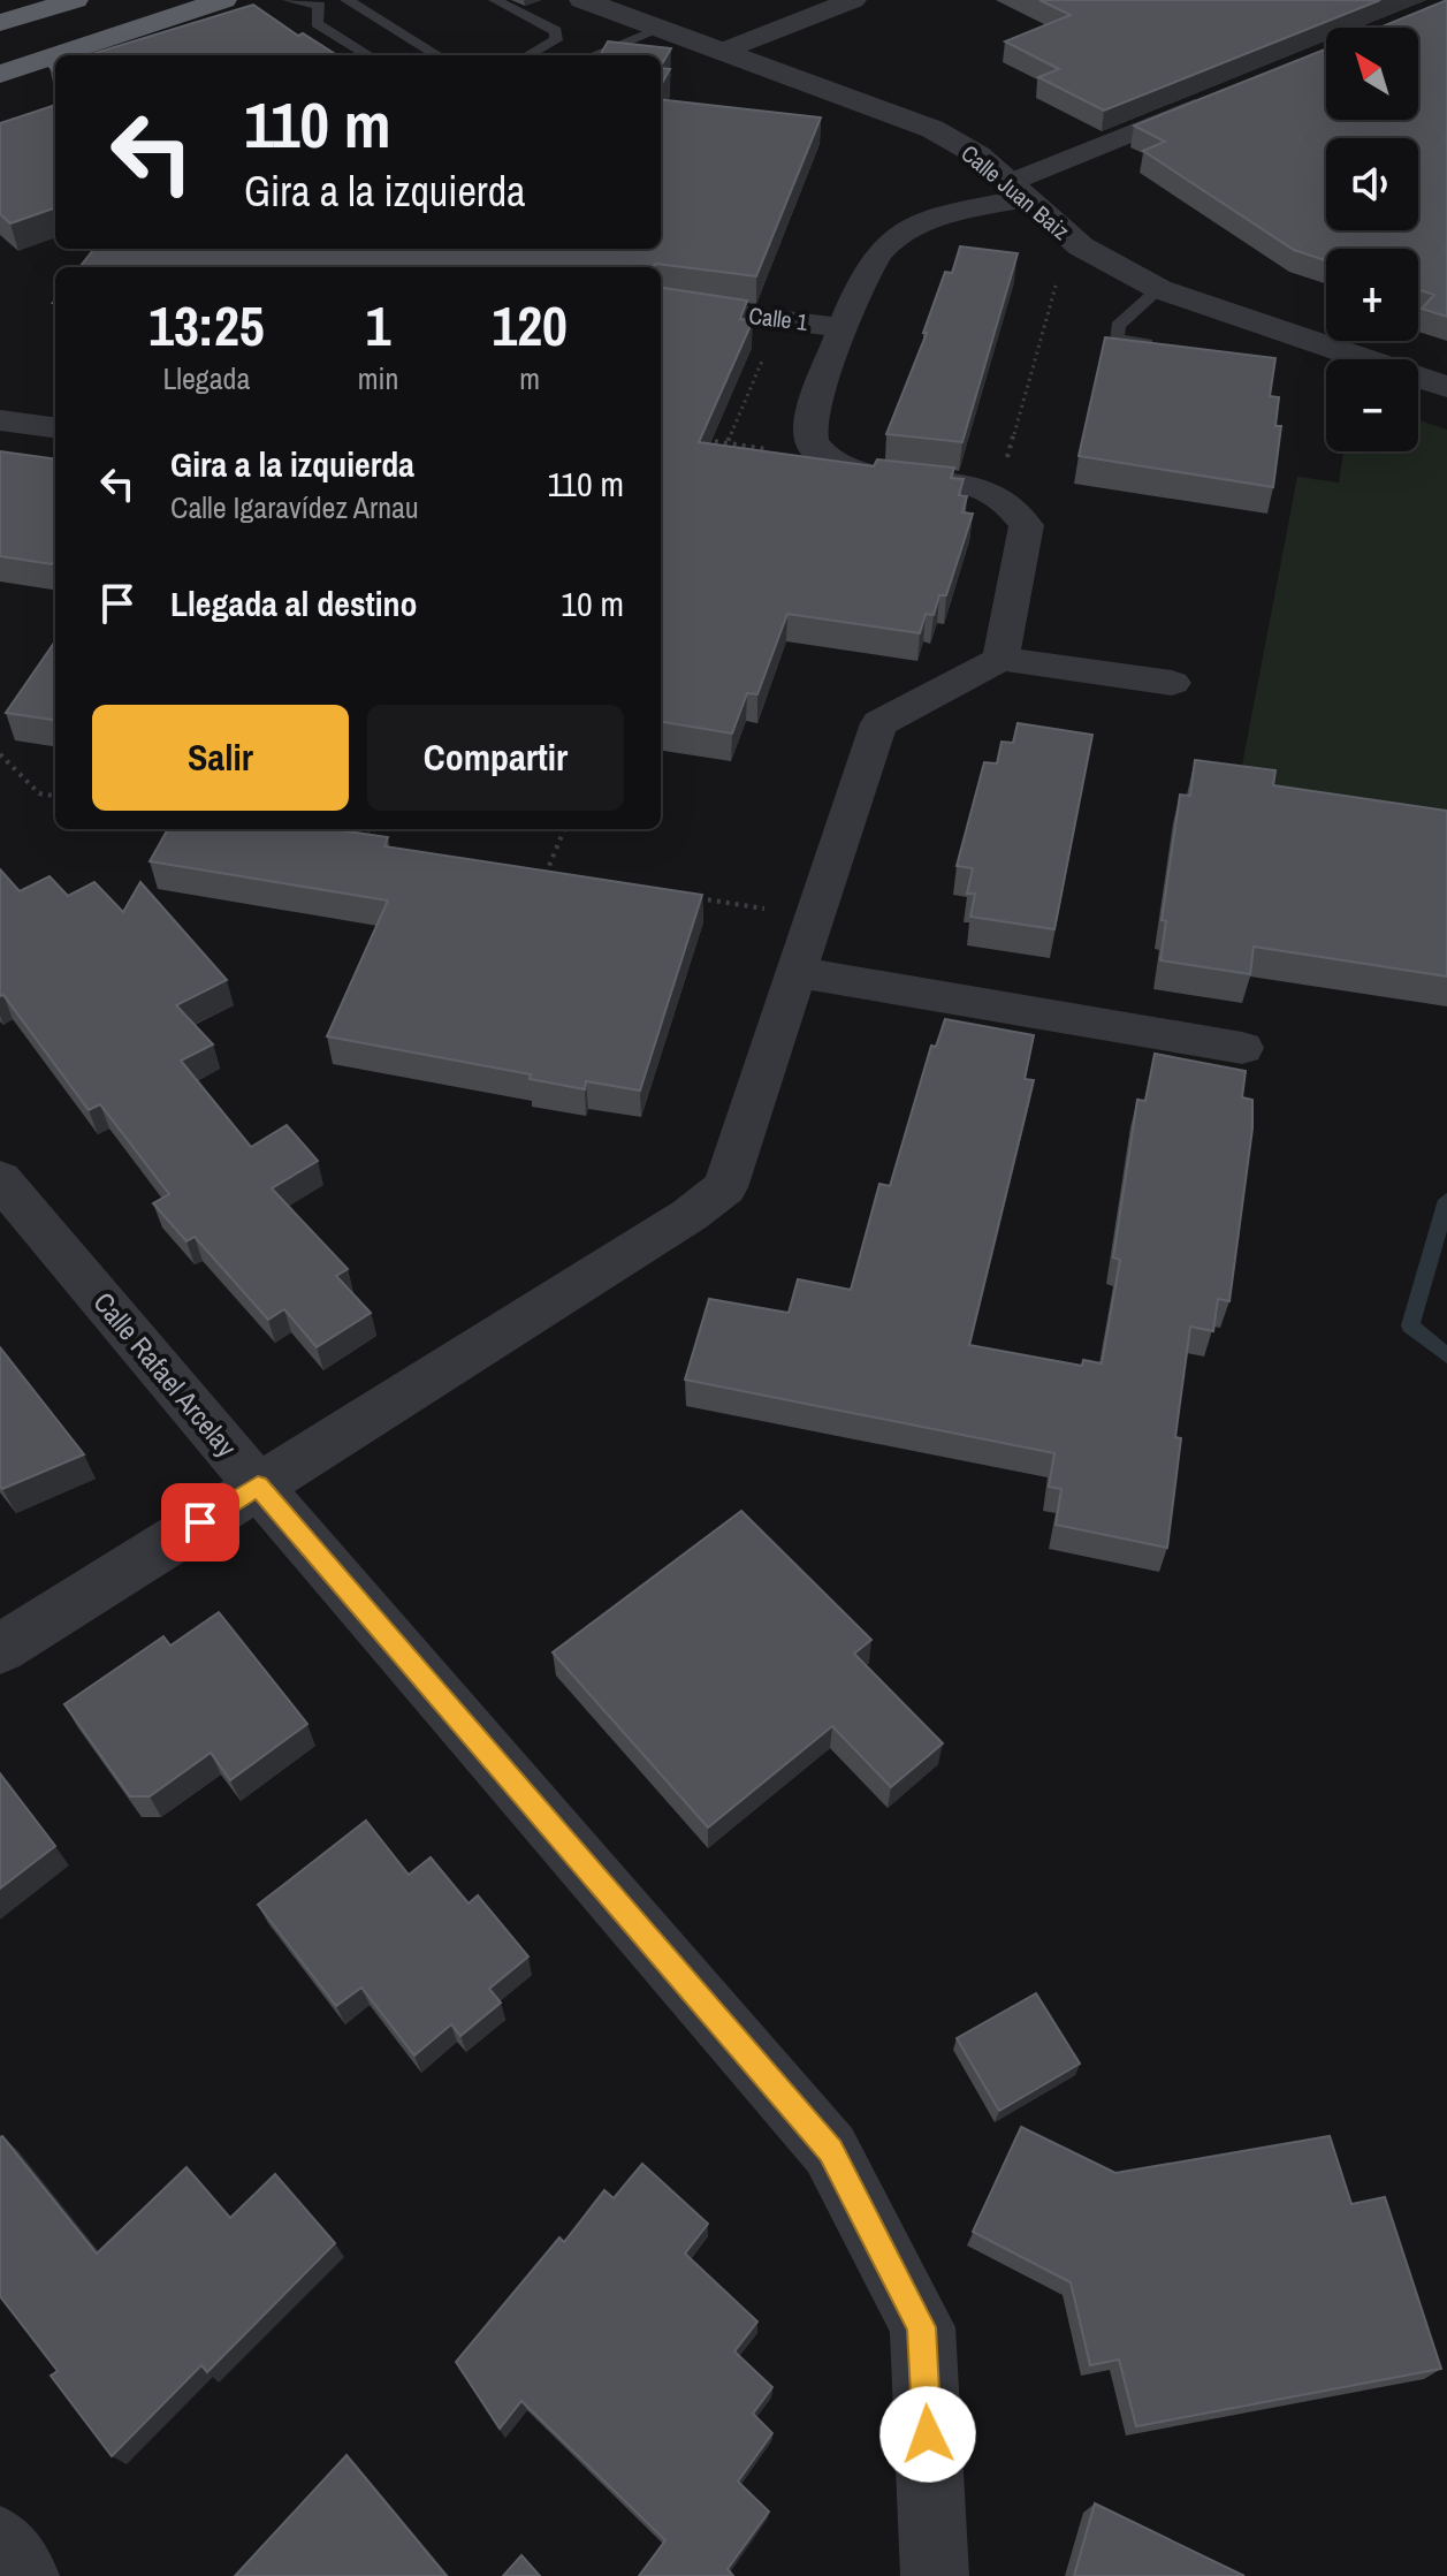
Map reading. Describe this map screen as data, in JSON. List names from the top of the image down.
{
  "streets": {
    "street": ["Calle Juan Baiz", "Calle 1", "Calle Rafael Arcelay"]
  },
  "north": "top left",
  "page": {
    "map_buttons": ["+", "−"],
    "turn": ["110 m", "Gira a la izquierda"],
    "eta": [
      "13:25",
      "Llegada",
      "1",
      "min",
      "120",
      "m"
    ],
    "list": [
      {
        "name": "Gira a la izquierda",
        "note": "Calle Igaravídez Arnau",
        "value": "110 m"
      },
      {
        "name": "Llegada al destino",
        "value": "10 m"
      }
    ],
    "buttons": ["Salir", "Compartir"]
  }
}
